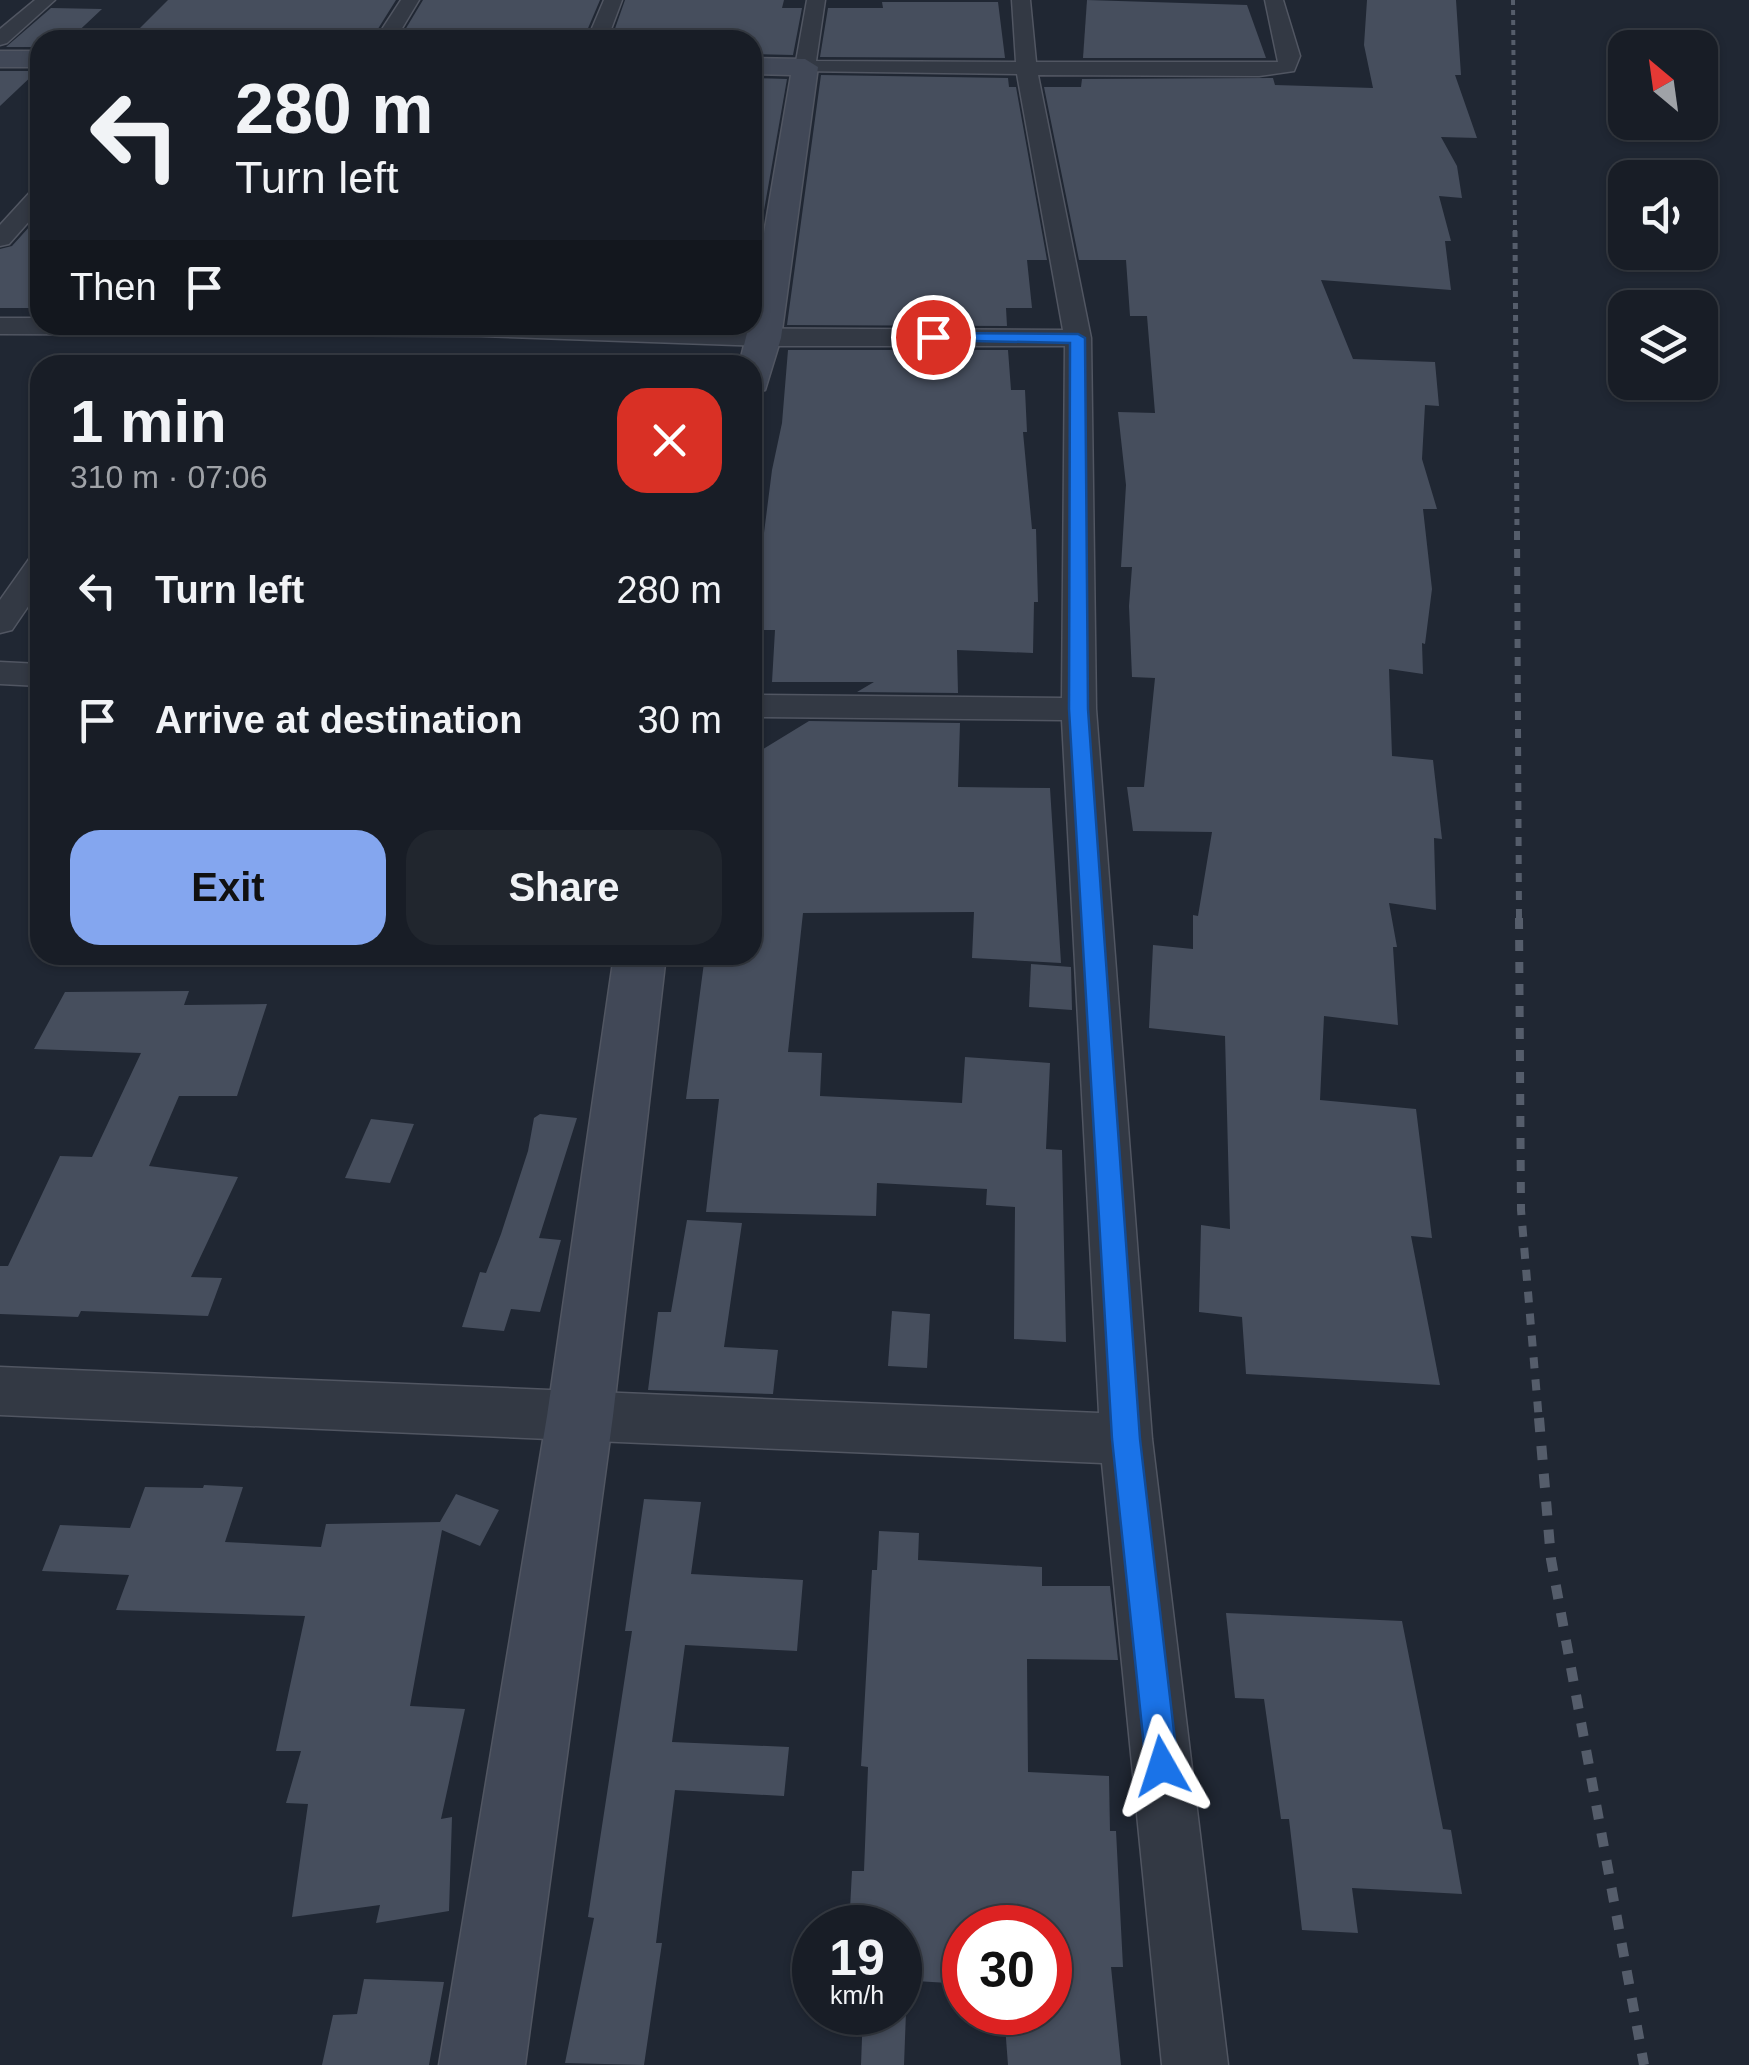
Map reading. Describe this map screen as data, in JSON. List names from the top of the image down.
{
  "north": "top left",
  "page": {
    "turn": ["280 m", "Turn left"],
    "then": "Then",
    "heading": ["1 min", "310 m · 07:06"],
    "list": [
      {
        "name": "Turn left",
        "value": "280 m"
      },
      {
        "name": "Arrive at destination",
        "value": "30 m"
      }
    ],
    "buttons": ["Exit", "Share"],
    "speed": "19 km/h",
    "limit": "30"
  }
}
